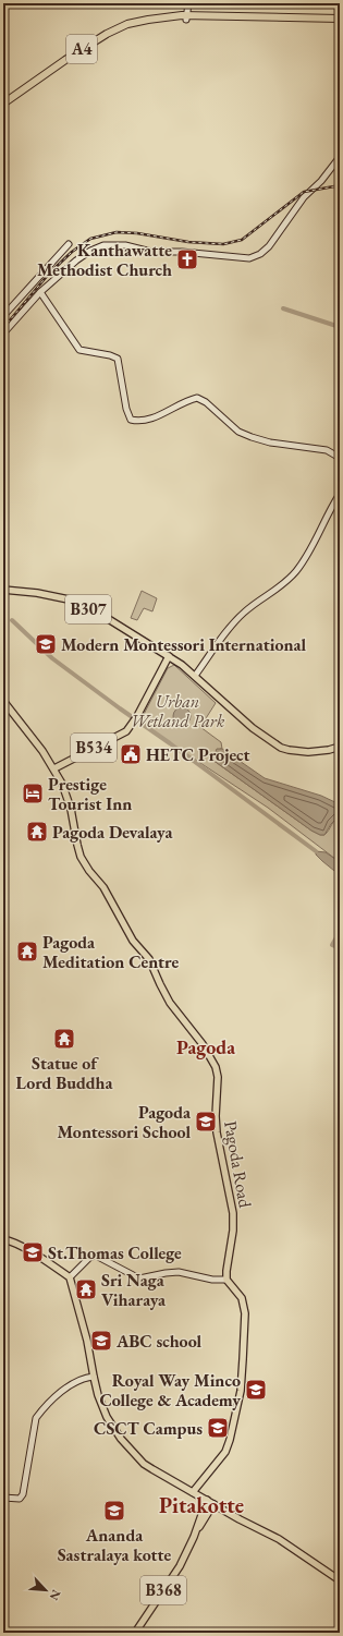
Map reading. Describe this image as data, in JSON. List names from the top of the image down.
{
  "streets": {
    "highway": ["A4"],
    "main road": [
      "B307",
      "B534",
      "Pagoda Road",
      "B368"
    ]
  },
  "crossings": [
    ["B307", "B534"],
    ["B534", "Pagoda Road"]
  ],
  "districts": ["Pagoda", "Pitakotte"],
  "parks": ["Urban Wetland Park"],
  "places": {
    "church": ["Kanthawatte Methodist Church"],
    "school or university": [
      "Modern Montessori International",
      "Pagoda Montessori School",
      "St.Thomas College",
      "ABC school",
      "Royal Way Minco College & Academy",
      "CSCT Campus",
      "Ananda Sastralaya kotte"
    ],
    "public building": ["HETC Project"],
    "hotel": ["Prestige Tourist Inn"],
    "temple": [
      "Pagoda Devalaya",
      "Pagoda Meditation Centre",
      "Statue of Lord Buddha",
      "Sri Naga Viharaya"
    ]
  },
  "north": "bottom right"
}
